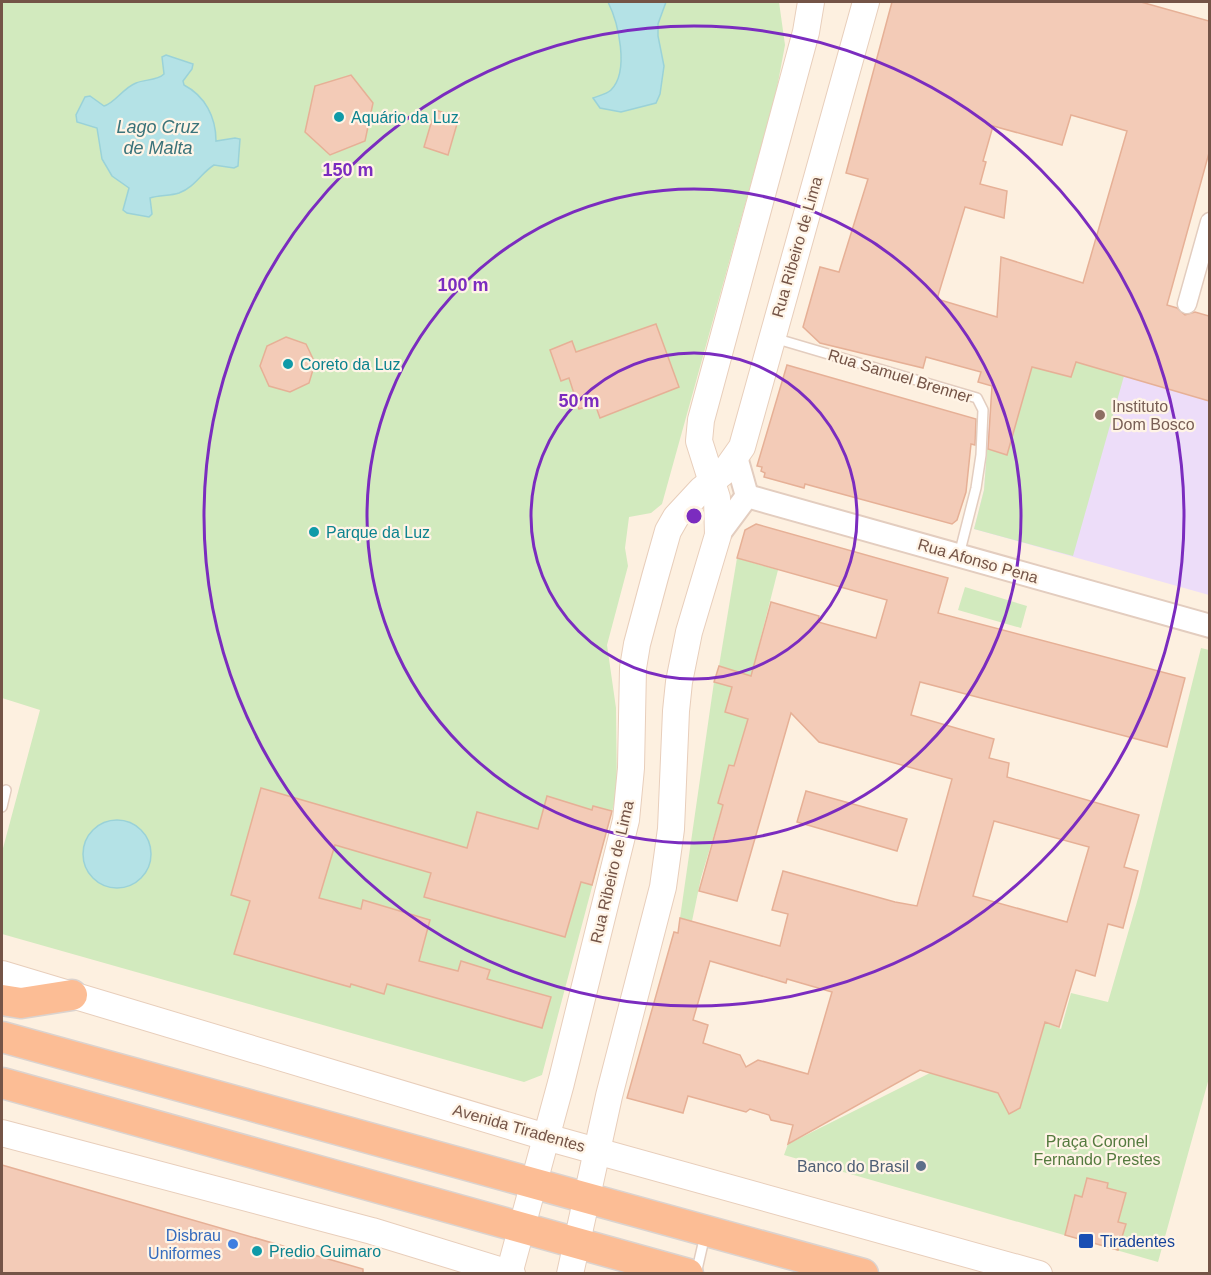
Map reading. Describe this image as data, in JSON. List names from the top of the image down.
{
  "streets": {
    "main road": ["Rua Ribeiro de Lima", "Avenida Tiradentes"],
    "street": ["Rua Afonso Pena"],
    "lane": ["Rua Samuel Brenner"]
  },
  "crossings": [
    ["Rua Ribeiro de Lima", "Rua Samuel Brenner"],
    ["Rua Ribeiro de Lima", "Avenida Tiradentes"],
    ["Rua Samuel Brenner", "Rua Afonso Pena"]
  ],
  "water": ["Lago Cruz de Malta"],
  "parks": ["Praça Coronel Fernando Prestes"],
  "places": {
    "other": [
      "Aquário da Luz",
      "Coreto da Luz",
      "Instituto Dom Bosco",
      "Parque da Luz",
      "Banco do Brasil",
      "Disbrau Uniformes",
      "Predio Guimaro"
    ],
    "transit": ["Tiradentes"]
  },
  "rings": ["150 m", "100 m", "50 m"]
}
